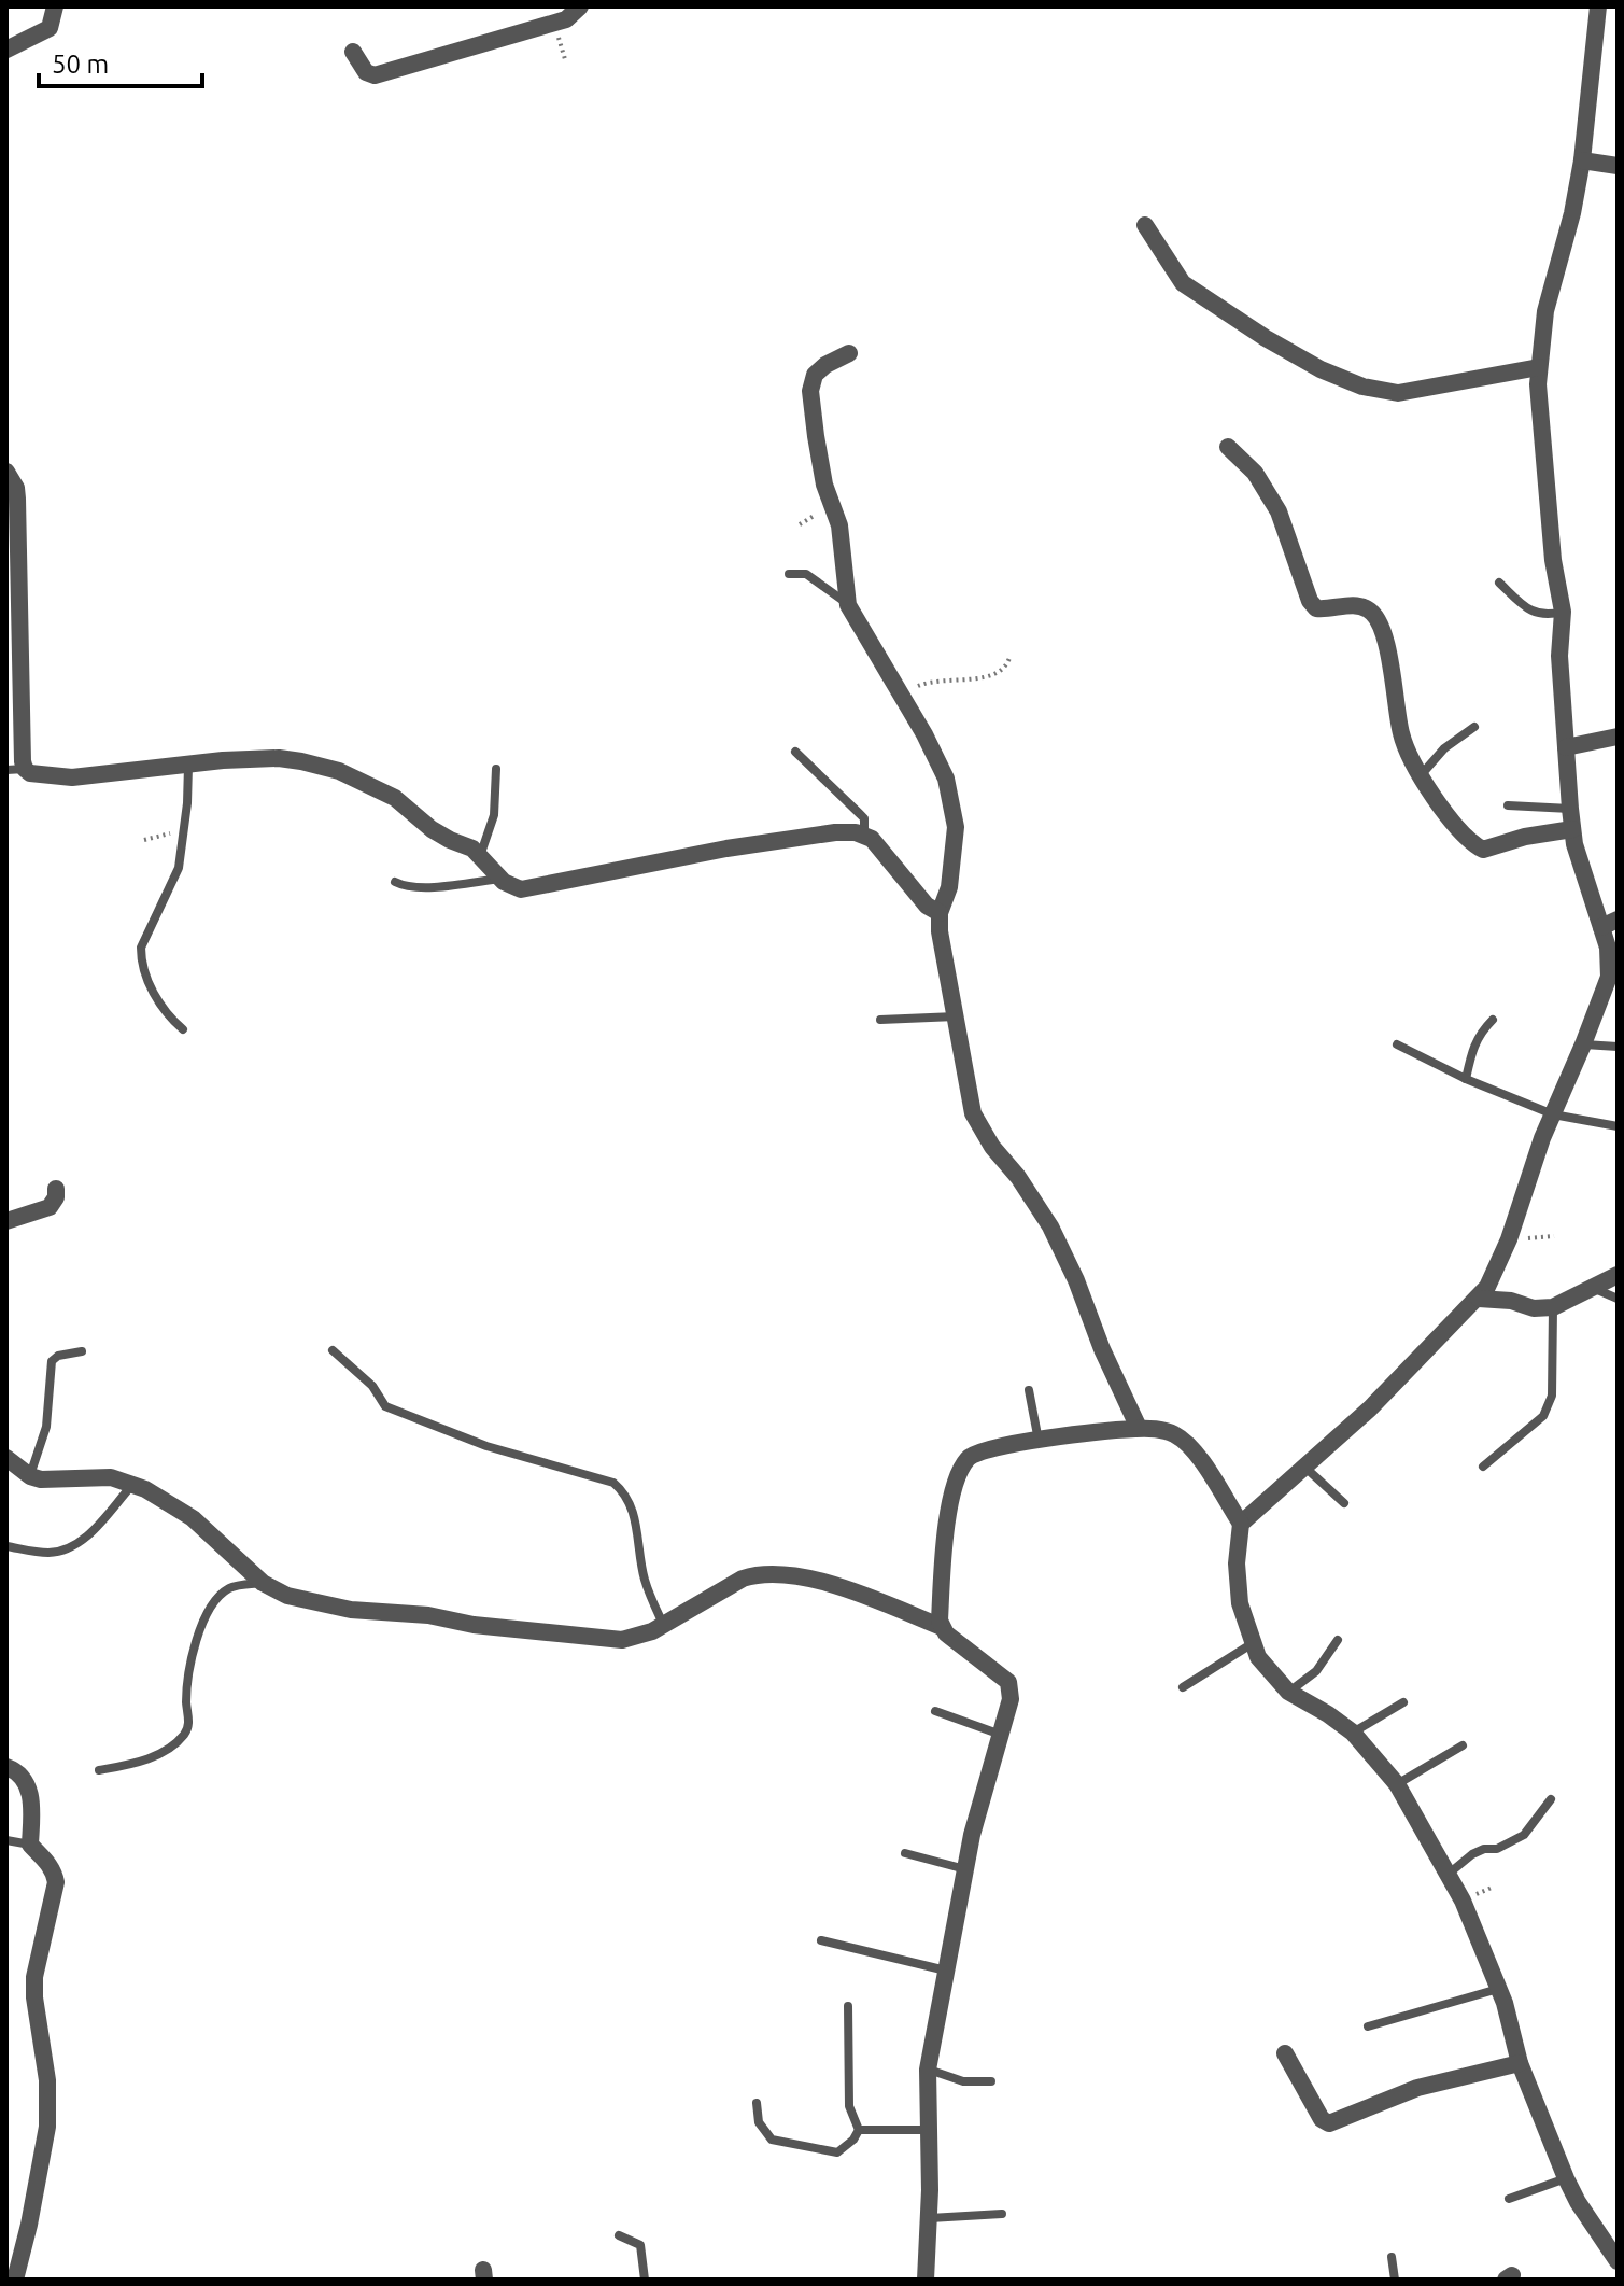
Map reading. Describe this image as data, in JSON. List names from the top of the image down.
{
  "scale_bar": "50 m"
}
